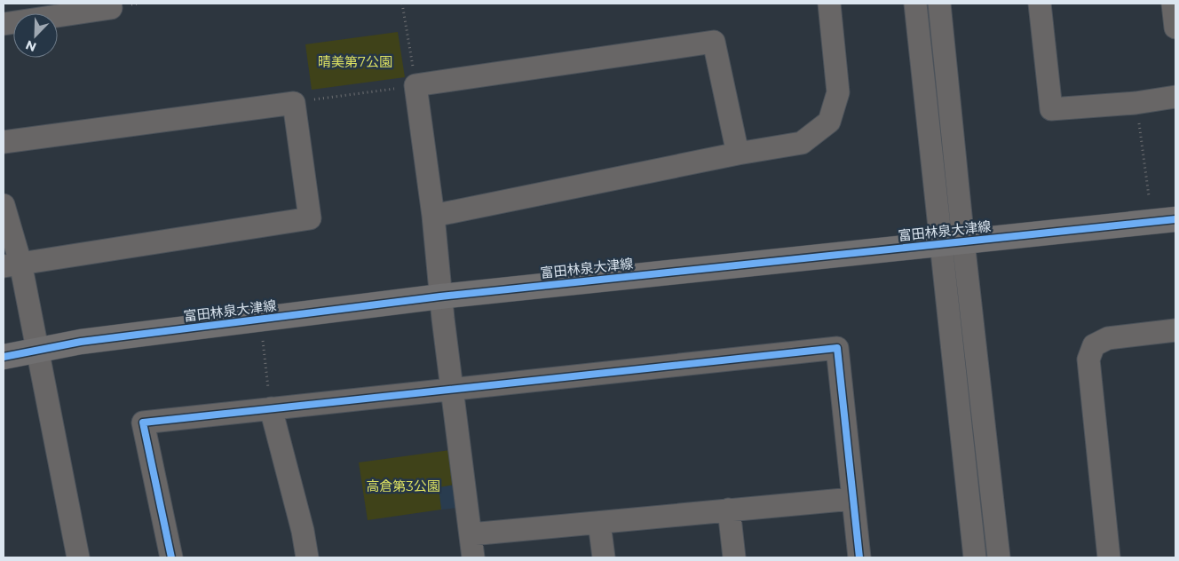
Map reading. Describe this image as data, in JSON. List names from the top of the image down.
{
  "streets": {
    "main road": ["富田林泉大津線"]
  },
  "parks": ["晴美第7公園", "高倉第3公園"],
  "north": "bottom left"
}
